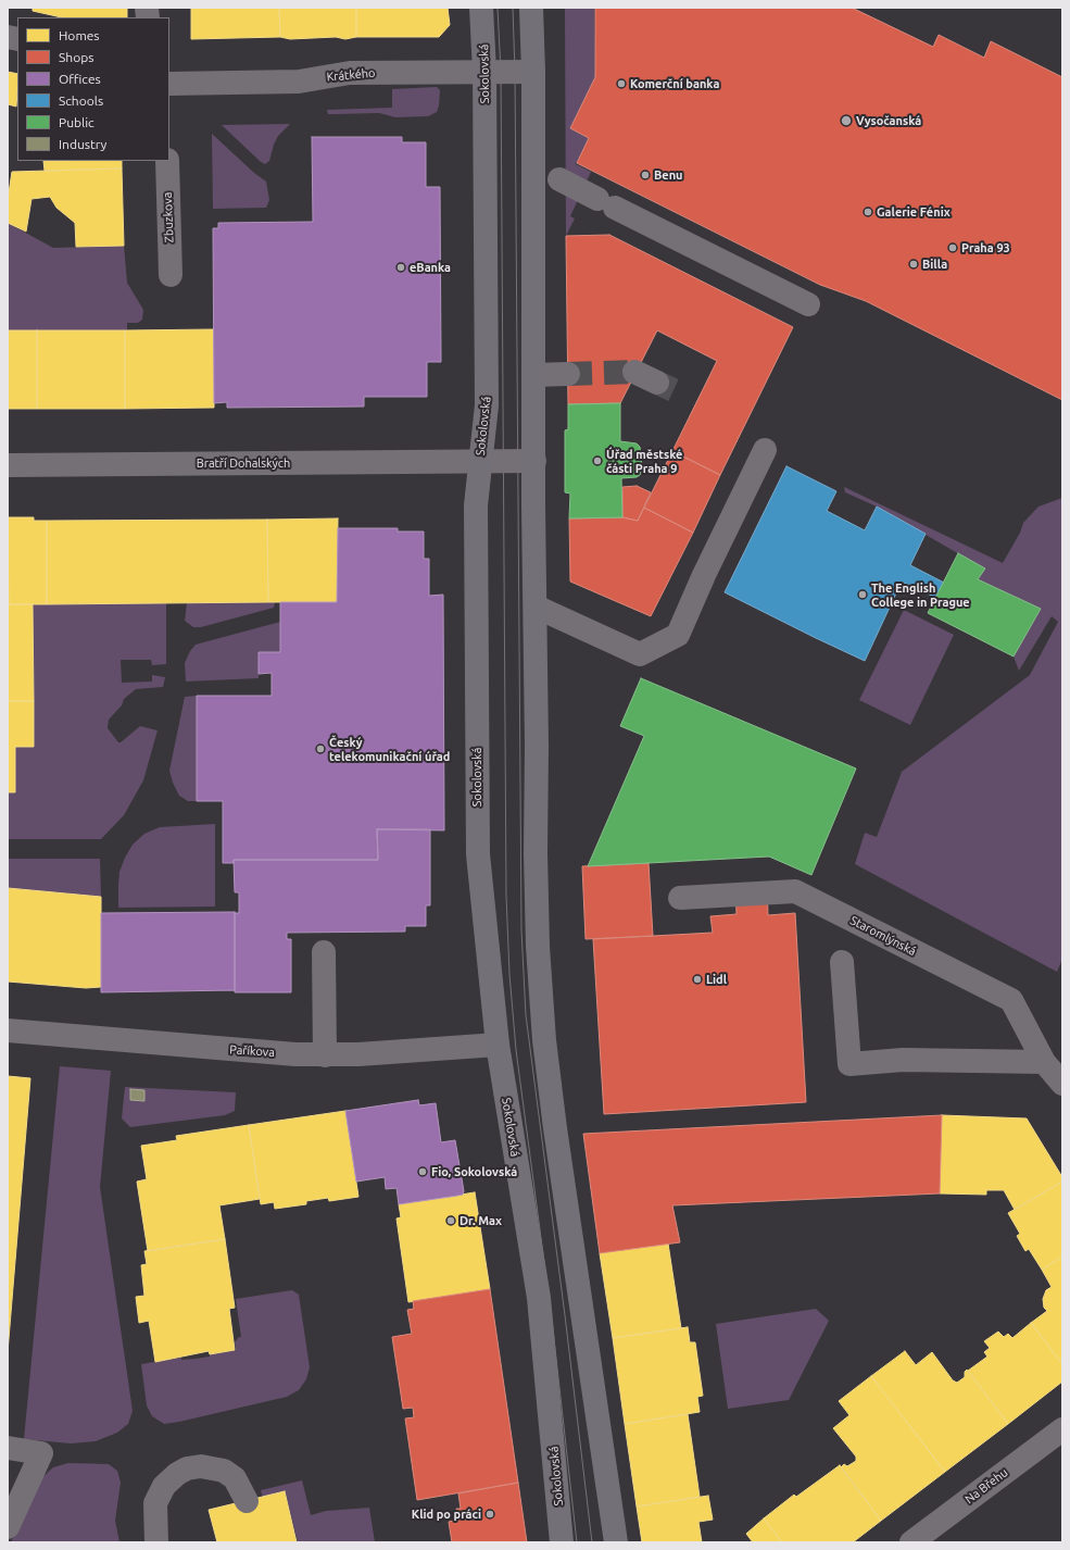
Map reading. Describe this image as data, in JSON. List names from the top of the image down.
{
  "streets": {
    "main road": ["Sokolovská"],
    "street": [
      "Krátkého",
      "Zbuzkova",
      "Bratří Dohalských",
      "Staromlýnská",
      "Paříkova",
      "Na Břehu"
    ]
  },
  "crossings": [
    ["Sokolovská", "Krátkého"],
    ["Sokolovská", "Bratří Dohalských"],
    ["Sokolovská", "Paříkova"]
  ],
  "places": [
    "Komerční banka",
    "Vysočanská",
    "Benu",
    "Galerie Fénix",
    "Praha 93",
    "Billa",
    "eBanka",
    "Úřad městské části Praha 9",
    "The English College in Prague",
    "Český telekomunikační úřad",
    "Lidl",
    "Fio, Sokolovská",
    "Dr. Max",
    "Klid po práci"
  ],
  "legend": [
    "Homes",
    "Shops",
    "Offices",
    "Schools",
    "Public",
    "Industry"
  ]
}
